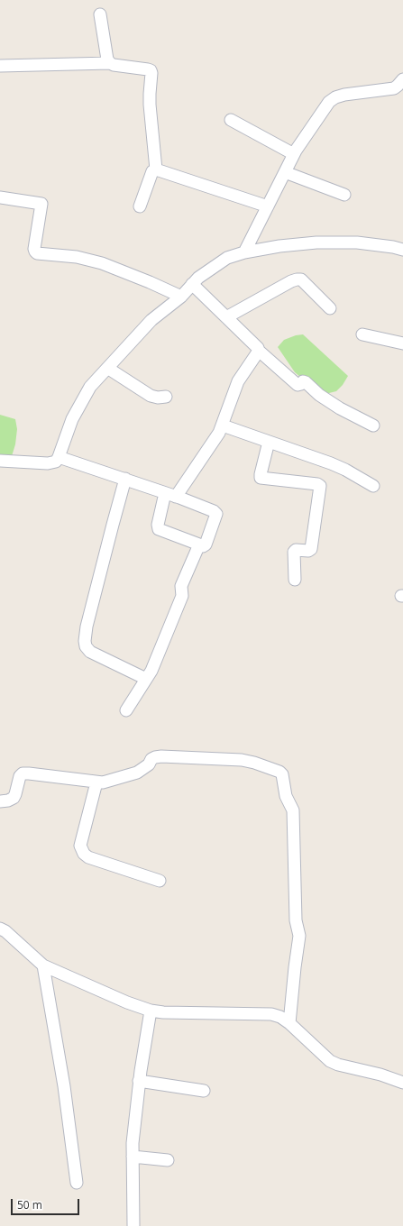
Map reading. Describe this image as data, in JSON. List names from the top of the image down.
{
  "scale_bar": "50 m"
}
